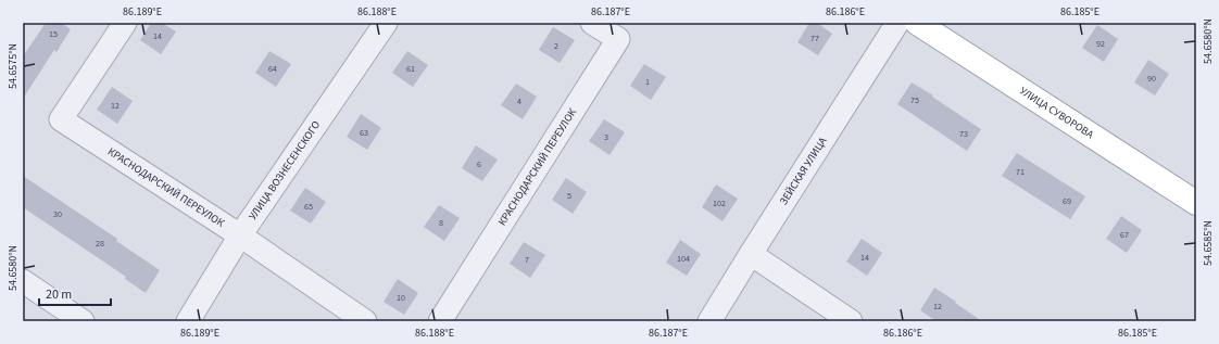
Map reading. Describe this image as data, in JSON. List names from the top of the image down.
{
  "streets": {
    "main road": ["УЛИЦА СУВОРОВА"],
    "street": ["КРАСНОДАРСКИЙ ПЕРЕУЛОК", "УЛИЦА ВОЗНЕСЕНСКОГО", "ЗЕЙСКАЯ УЛИЦА"]
  },
  "crossings": [
    ["КРАСНОДАРСКИЙ ПЕРЕУЛОК", "УЛИЦА ВОЗНЕСЕНСКОГО"]
  ],
  "house_numbers": [
    "15",
    "14",
    "77",
    "92",
    "2",
    "64",
    "61",
    "90",
    "1",
    "75",
    "4",
    "12",
    "63",
    "73",
    "3",
    "6",
    "71",
    "5",
    "69",
    "102",
    "65",
    "30",
    "8",
    "67",
    "28",
    "14",
    "104",
    "7",
    "10",
    "12"
  ],
  "scale_bar": "20 m",
  "coordinates": [
    "86.189°E",
    "86.188°E",
    "86.187°E",
    "86.186°E",
    "86.185°E",
    "54.6580°N",
    "54.6575°N",
    "54.6585°N"
  ]
}
